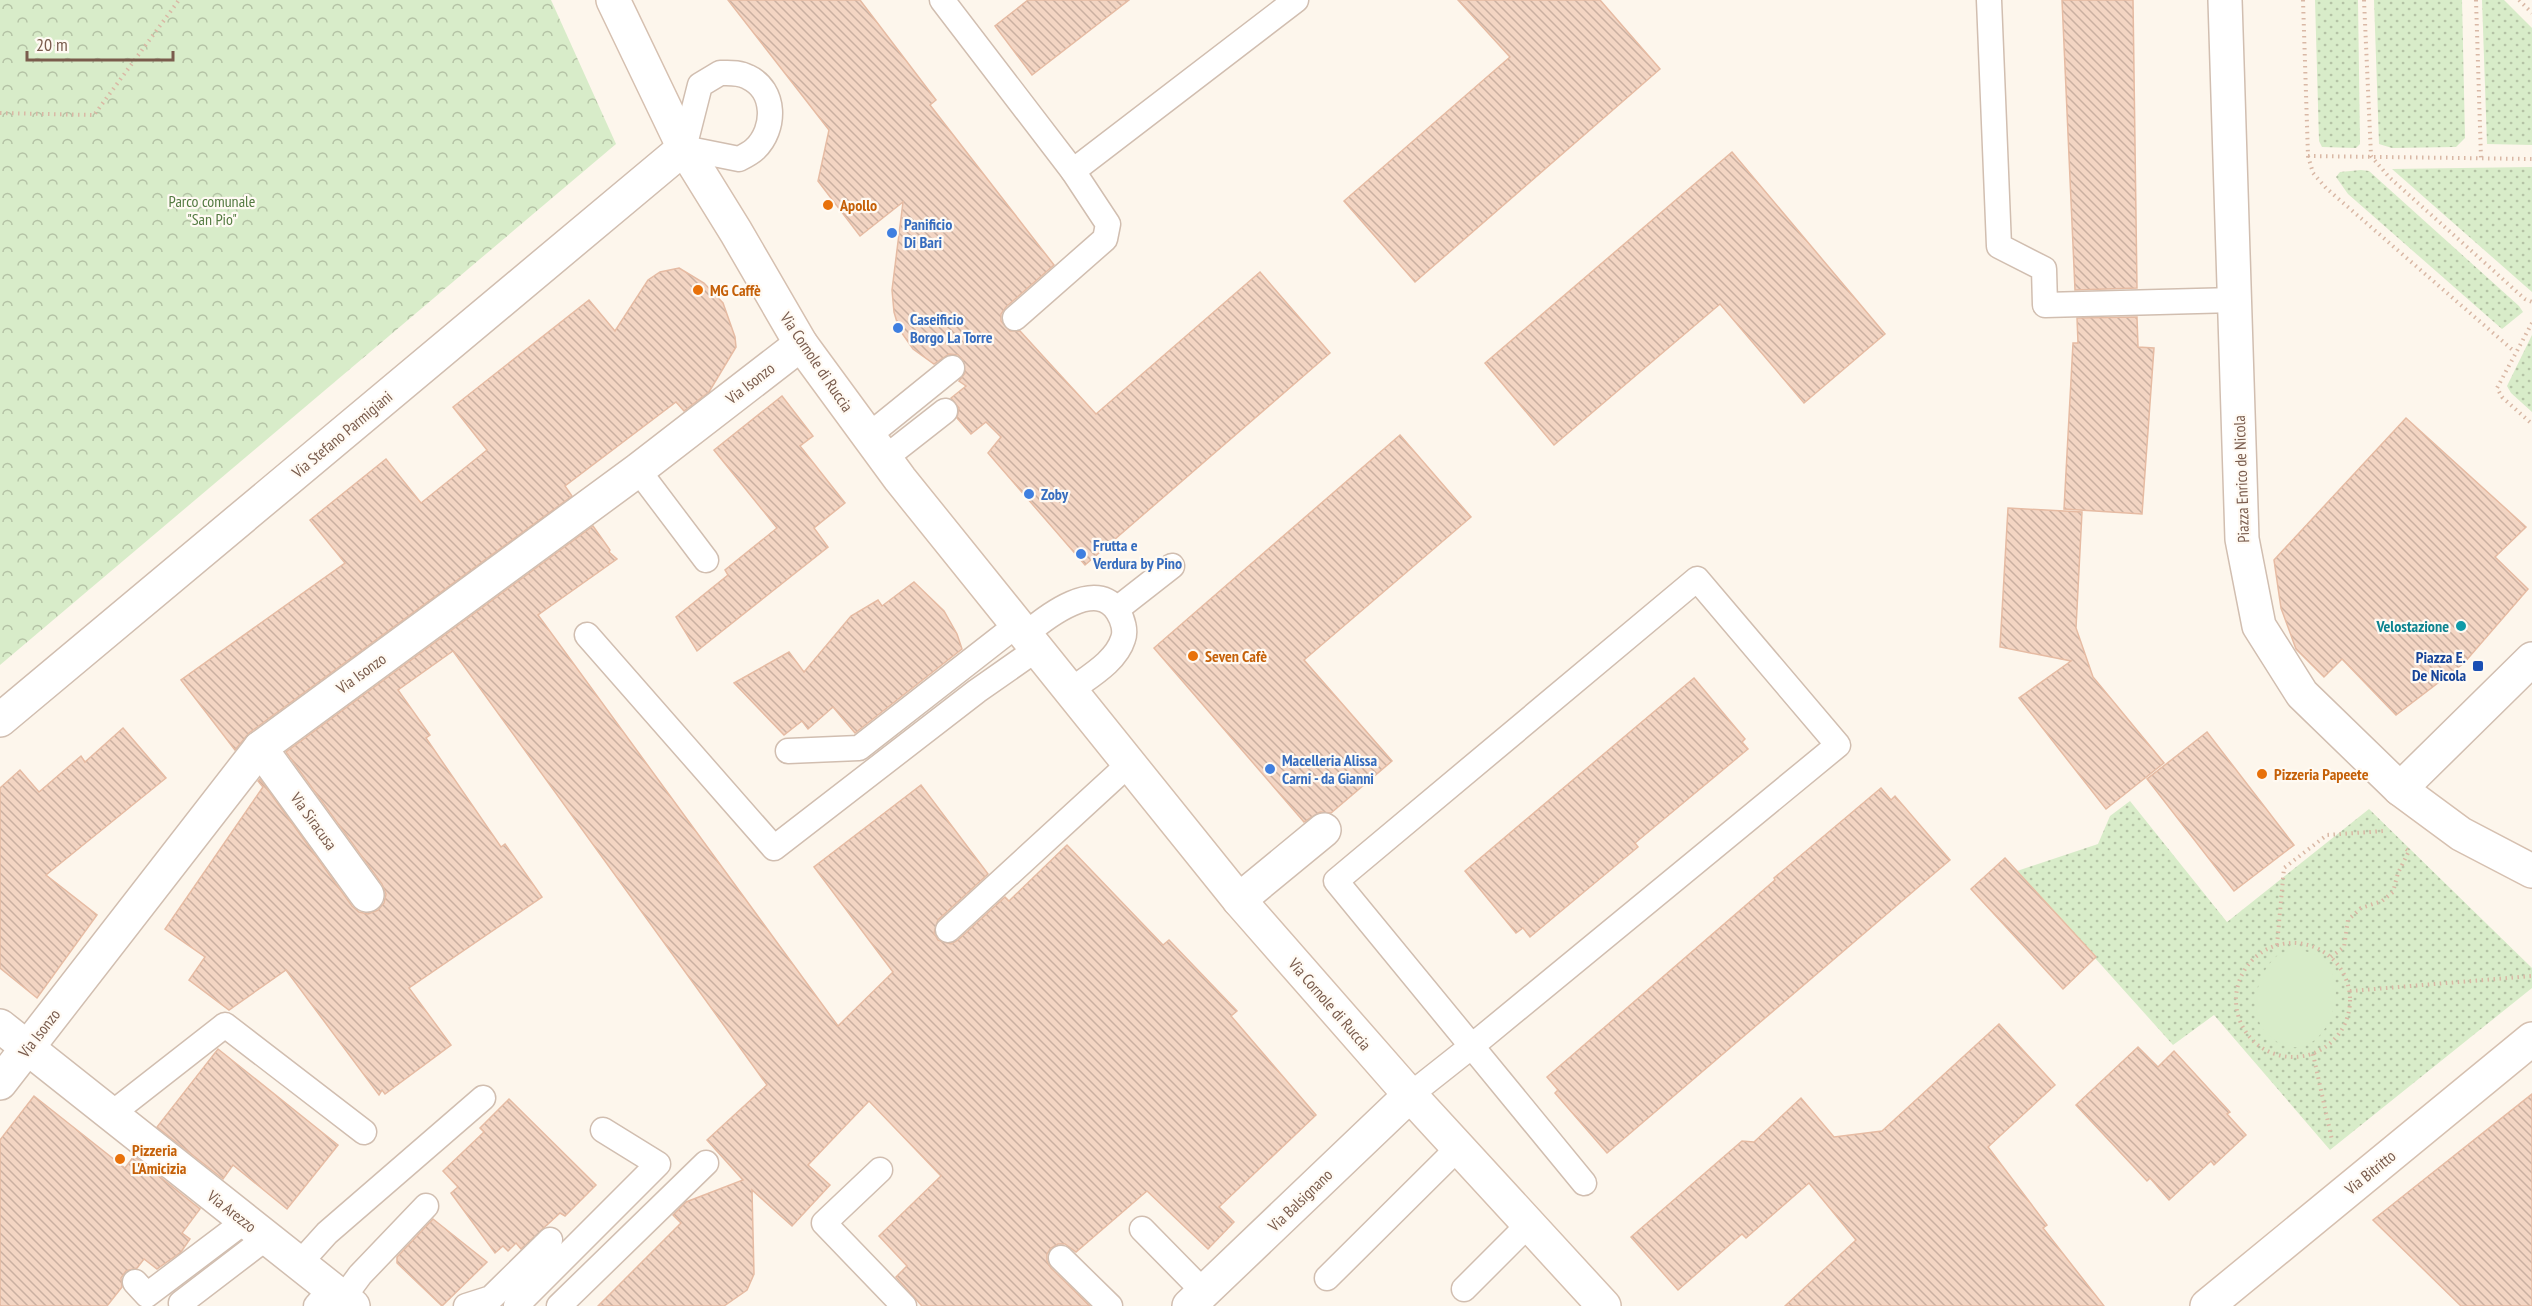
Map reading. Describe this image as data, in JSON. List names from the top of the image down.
{
  "streets": {
    "street": [
      "Via Cornole di Ruccia",
      "Via Isonzo",
      "Via Stefano Parmigiani",
      "Piazza Enrico de Nicola",
      "Via Siracusa",
      "Via Bitritto",
      "Via Balsignano",
      "Via Arezzo"
    ]
  },
  "crossings": [
    ["Via Cornole di Ruccia", "Via Isonzo"],
    ["Via Cornole di Ruccia", "Via Stefano Parmigiani"],
    ["Via Cornole di Ruccia", "Via Balsignano"],
    ["Via Isonzo", "Via Siracusa"],
    ["Via Isonzo", "Via Arezzo"]
  ],
  "parks": ["Parco comunale \"San Pio\""],
  "places": {
    "other": [
      "Apollo",
      "Panificio Di Bari",
      "MG Caffè",
      "Caseificio Borgo La Torre",
      "Zoby",
      "Frutta e Verdura by Pino",
      "Velostazione",
      "Seven Cafè",
      "Macelleria Alissa Carni - da Gianni",
      "Pizzeria Papeete",
      "Pizzeria L'Amicizia"
    ],
    "transit": ["Piazza E. De Nicola"]
  },
  "scale_bar": "20 m"
}
